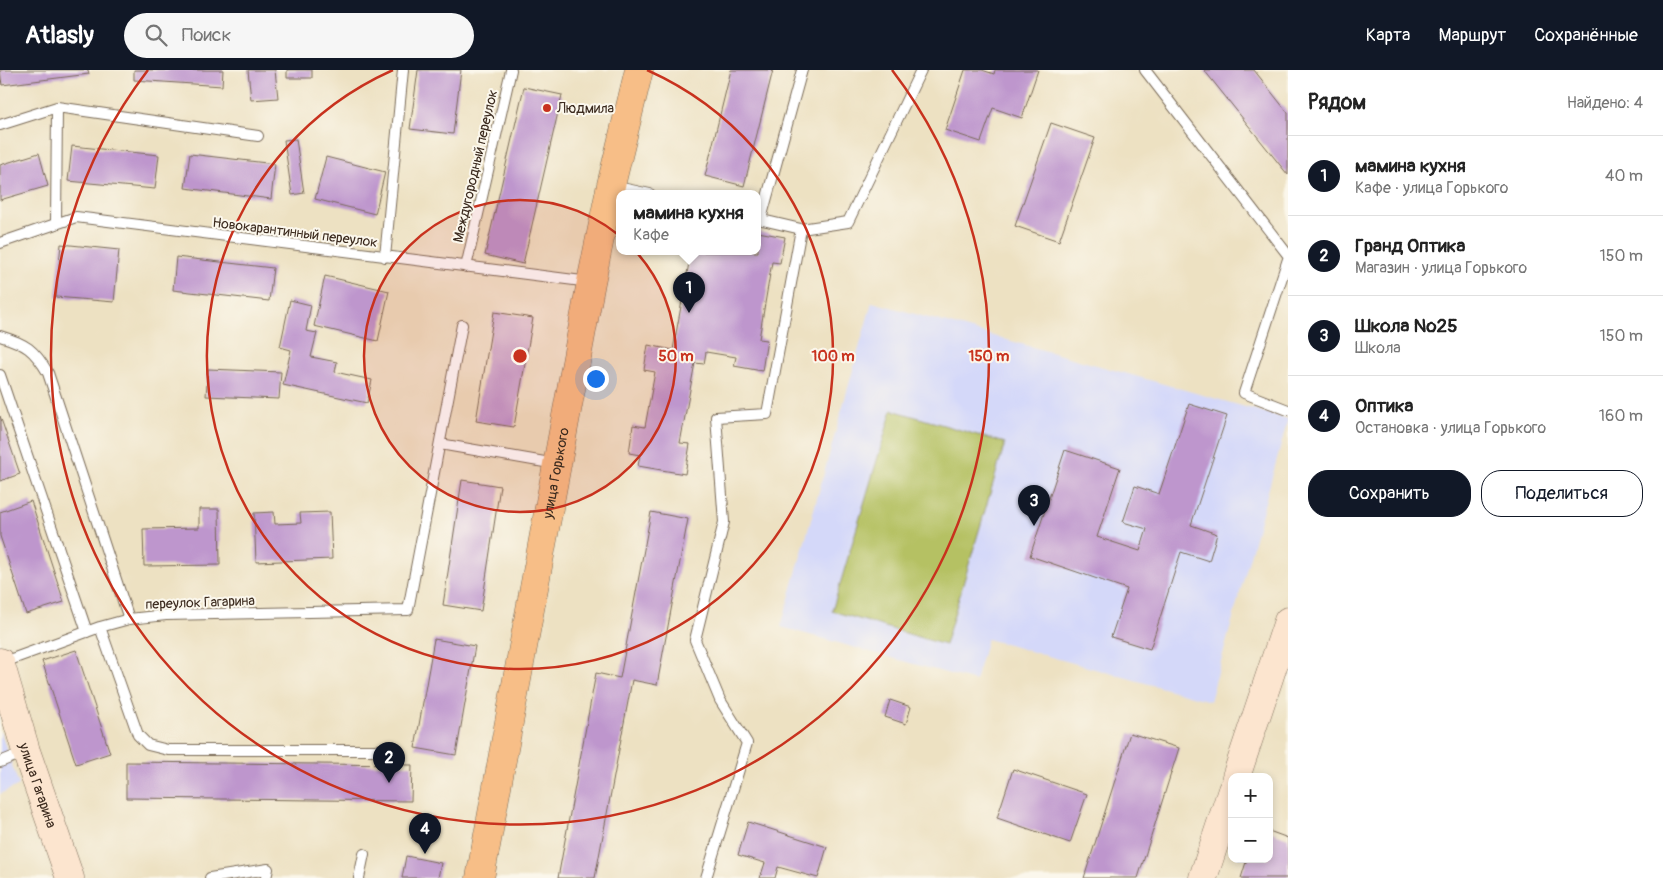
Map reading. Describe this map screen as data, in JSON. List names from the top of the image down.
{
  "streets": {
    "main road": ["улица Горького", "улица Гагарина"],
    "lane": ["Междугородный переулок", "Новокарантинный переулок", "переулок Гагарина"]
  },
  "crossings": [
    ["Междугородный переулок", "Новокарантинный переулок"],
    ["Новокарантинный переулок", "улица Горького"],
    ["переулок Гагарина", "улица Гагарина"]
  ],
  "places": ["Людмила"],
  "page": {
    "header": "Atlasly",
    "search": "Поиск",
    "nav": ["Карта", "Маршрут", "Сохранённые"],
    "heading": ["Рядом", "Найдено: 4"],
    "list": [
      {
        "mark": "1",
        "name": "мамина кухня",
        "note": "Кафе · улица Горького",
        "value": "40 m"
      },
      {
        "mark": "2",
        "name": "Гранд Оптика",
        "note": "Магазин · улица Горького",
        "value": "150 m"
      },
      {
        "mark": "3",
        "name": "Школа №25",
        "note": "Школа",
        "value": "150 m"
      },
      {
        "mark": "4",
        "name": "Оптика",
        "note": "Остановка · улица Горького",
        "value": "160 m"
      }
    ],
    "popup": ["мамина кухня", "Кафе"],
    "pins": [
      "1",
      "3",
      "2",
      "4"
    ],
    "buttons": ["Сохранить", "Поделиться"],
    "map_buttons": ["+", "−"]
  },
  "rings": ["50 m", "100 m", "150 m"]
}
